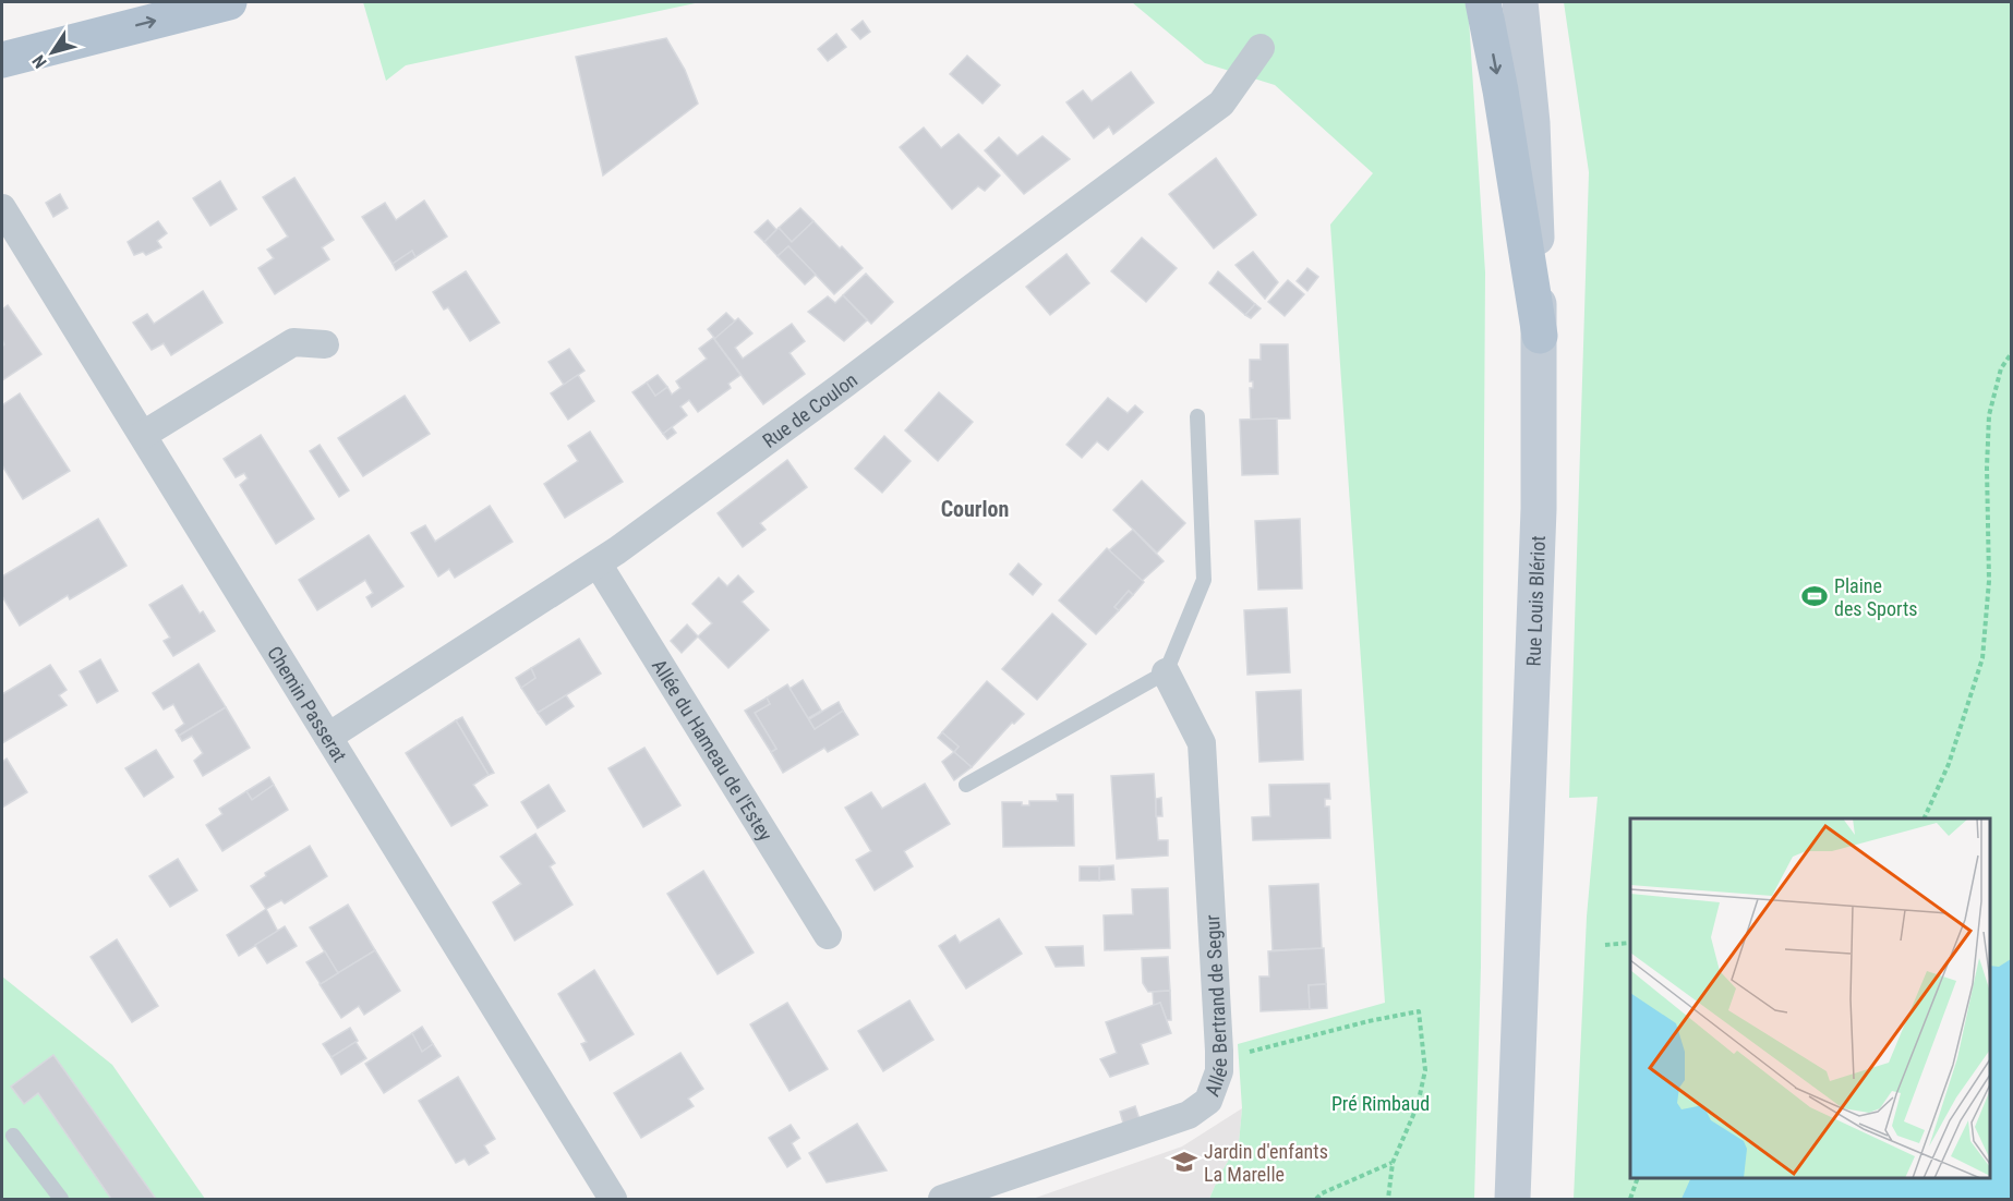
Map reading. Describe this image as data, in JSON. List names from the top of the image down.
{
  "streets": {
    "street": [
      "Rue de Coulon",
      "Rue Louis Blériot",
      "Chemin Passerat",
      "Allée du Hameau de l'Estey",
      "Allée Bertrand de Segur"
    ]
  },
  "crossings": [
    ["Rue de Coulon", "Chemin Passerat"],
    ["Rue de Coulon", "Allée du Hameau de l'Estey"]
  ],
  "districts": ["Courlon"],
  "parks": ["Pré Rimbaud"],
  "places": {
    "sports": ["Plaine des Sports"],
    "school or university": ["Jardin d'enfants La Marelle"]
  },
  "north": "bottom left"
}
